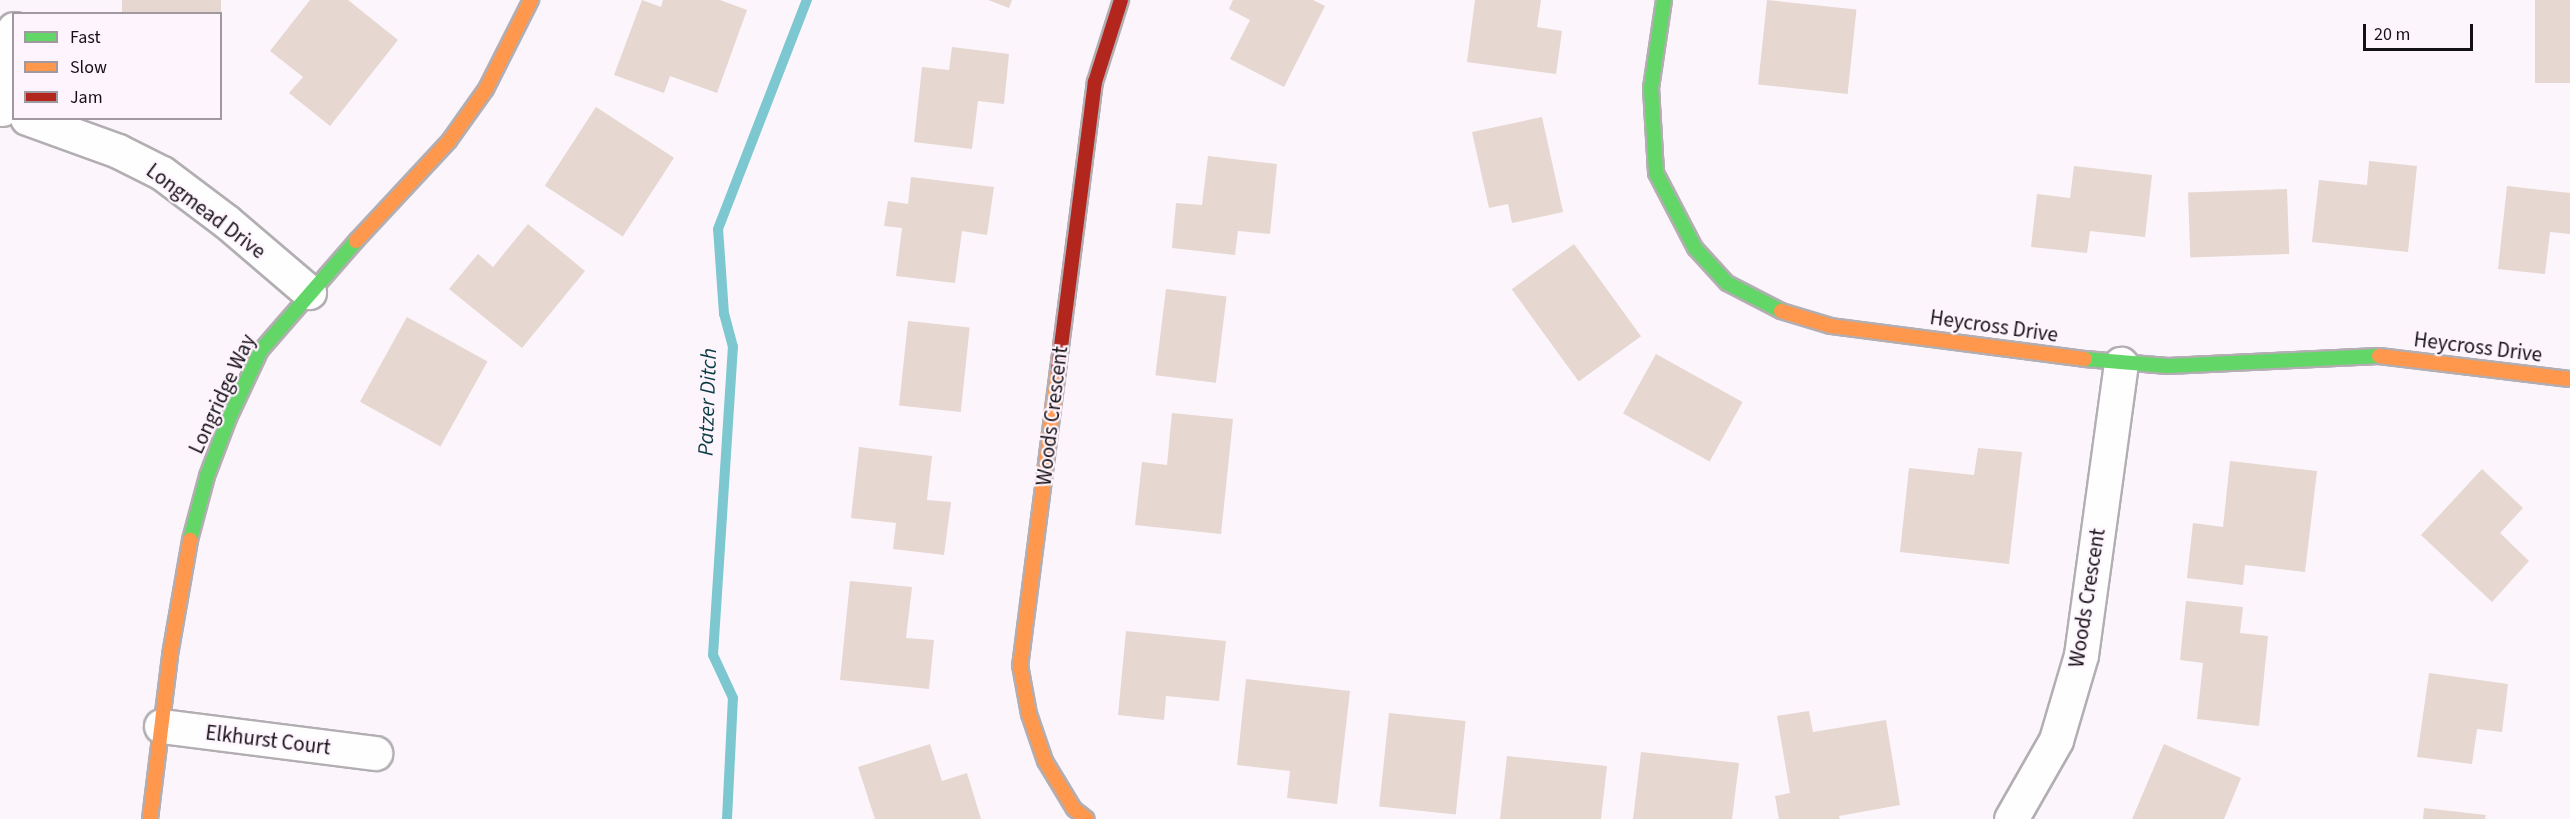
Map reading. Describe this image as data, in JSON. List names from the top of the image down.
{
  "streets": {
    "street": [
      "Longmead Drive",
      "Heycross Drive",
      "Longridge Way",
      "Woods Crescent",
      "Elkhurst Court"
    ]
  },
  "crossings": [
    ["Longmead Drive", "Longridge Way"],
    ["Heycross Drive", "Woods Crescent"],
    ["Longridge Way", "Elkhurst Court"]
  ],
  "water": ["Patzer Ditch"],
  "legend": ["Fast", "Slow", "Jam"],
  "scale_bar": "20 m"
}
